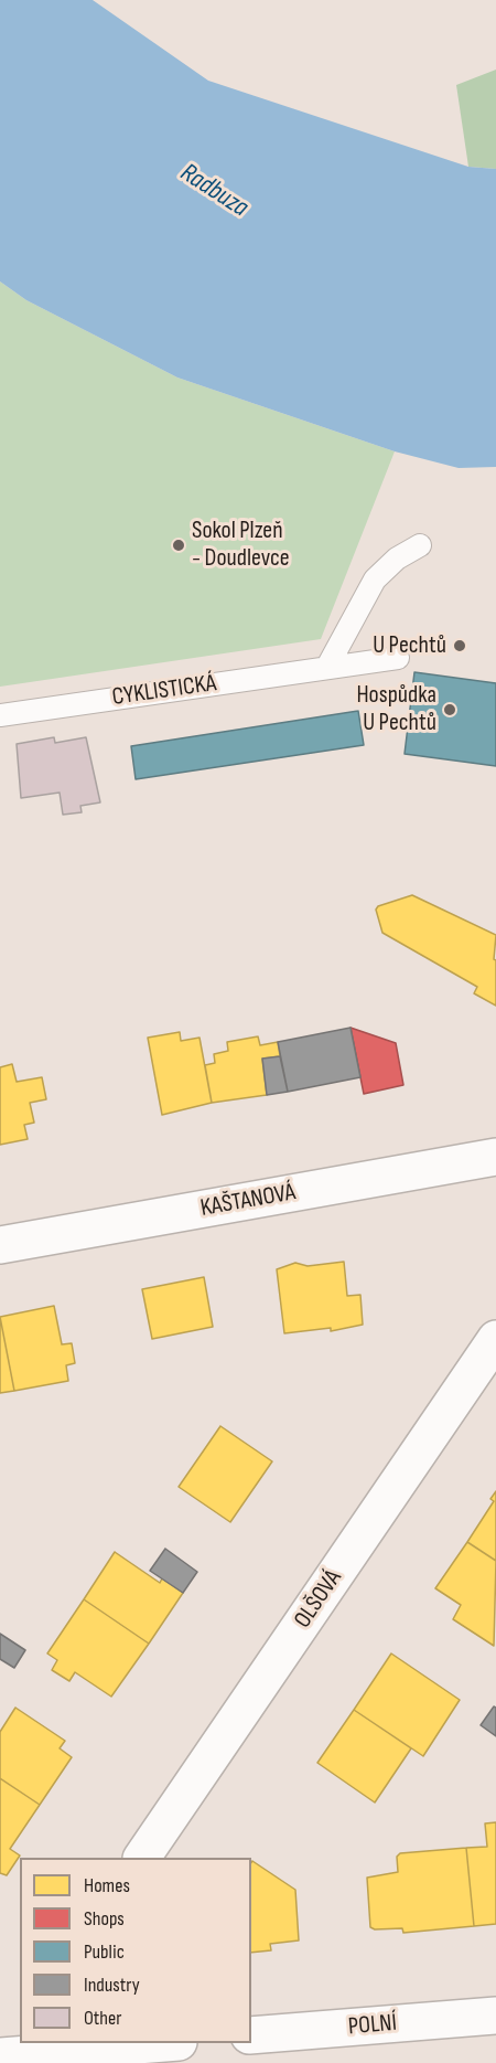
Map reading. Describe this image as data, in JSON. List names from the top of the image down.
{
  "streets": {
    "street": ["KAŠTANOVÁ", "OLŠOVÁ", "POLNÍ"],
    "lane": ["CYKLISTICKÁ"]
  },
  "water": ["Radbuza"],
  "places": ["Sokol Plzeň - Doudlevce", "U Pechtů", "Hospůdka U Pechtů"],
  "legend": [
    "Homes",
    "Shops",
    "Public",
    "Industry",
    "Other"
  ]
}
